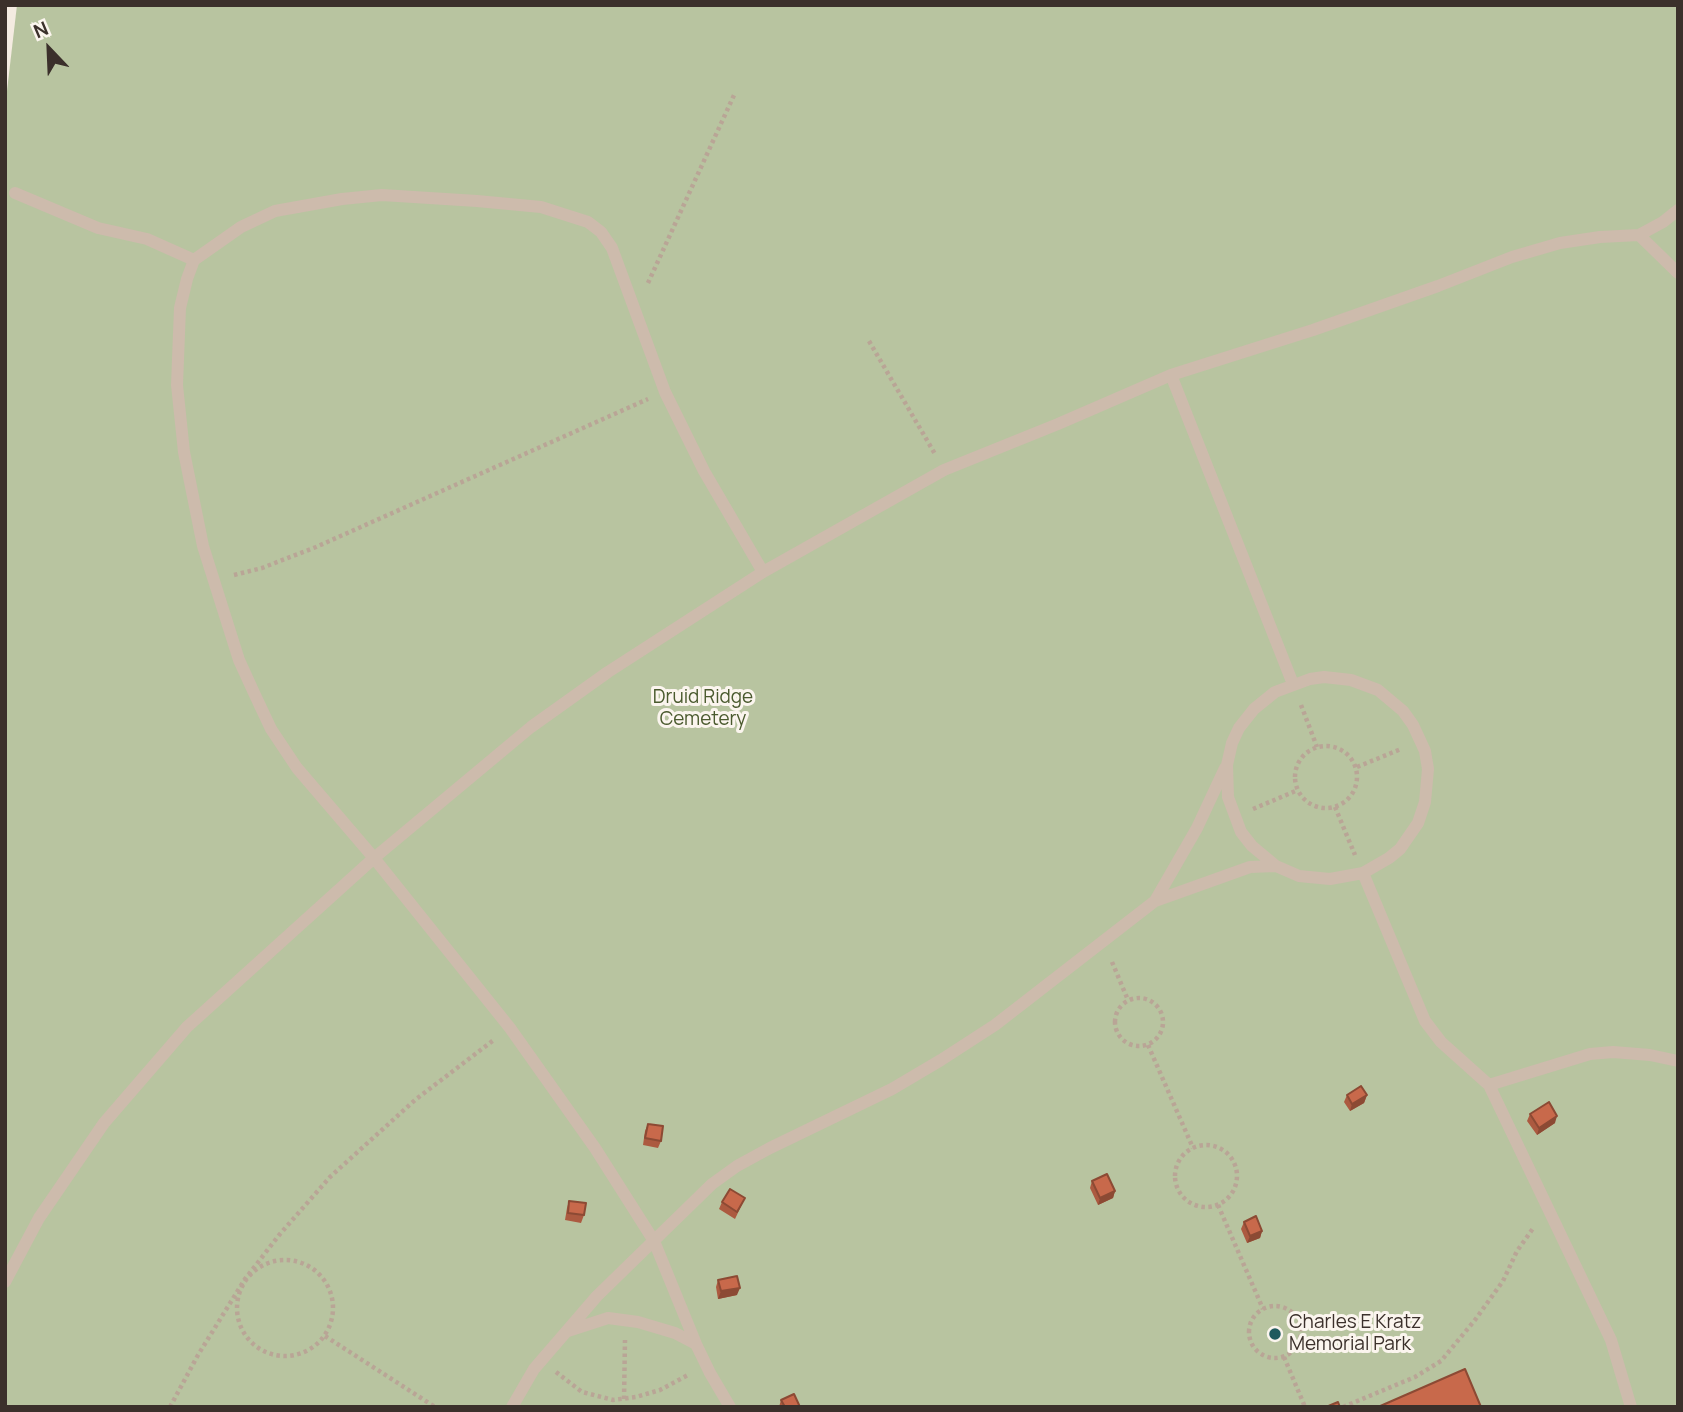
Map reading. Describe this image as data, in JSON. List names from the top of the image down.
{
  "parks": ["Druid Ridge Cemetery"],
  "places": ["Charles E Kratz Memorial Park"],
  "north": "top left"
}
